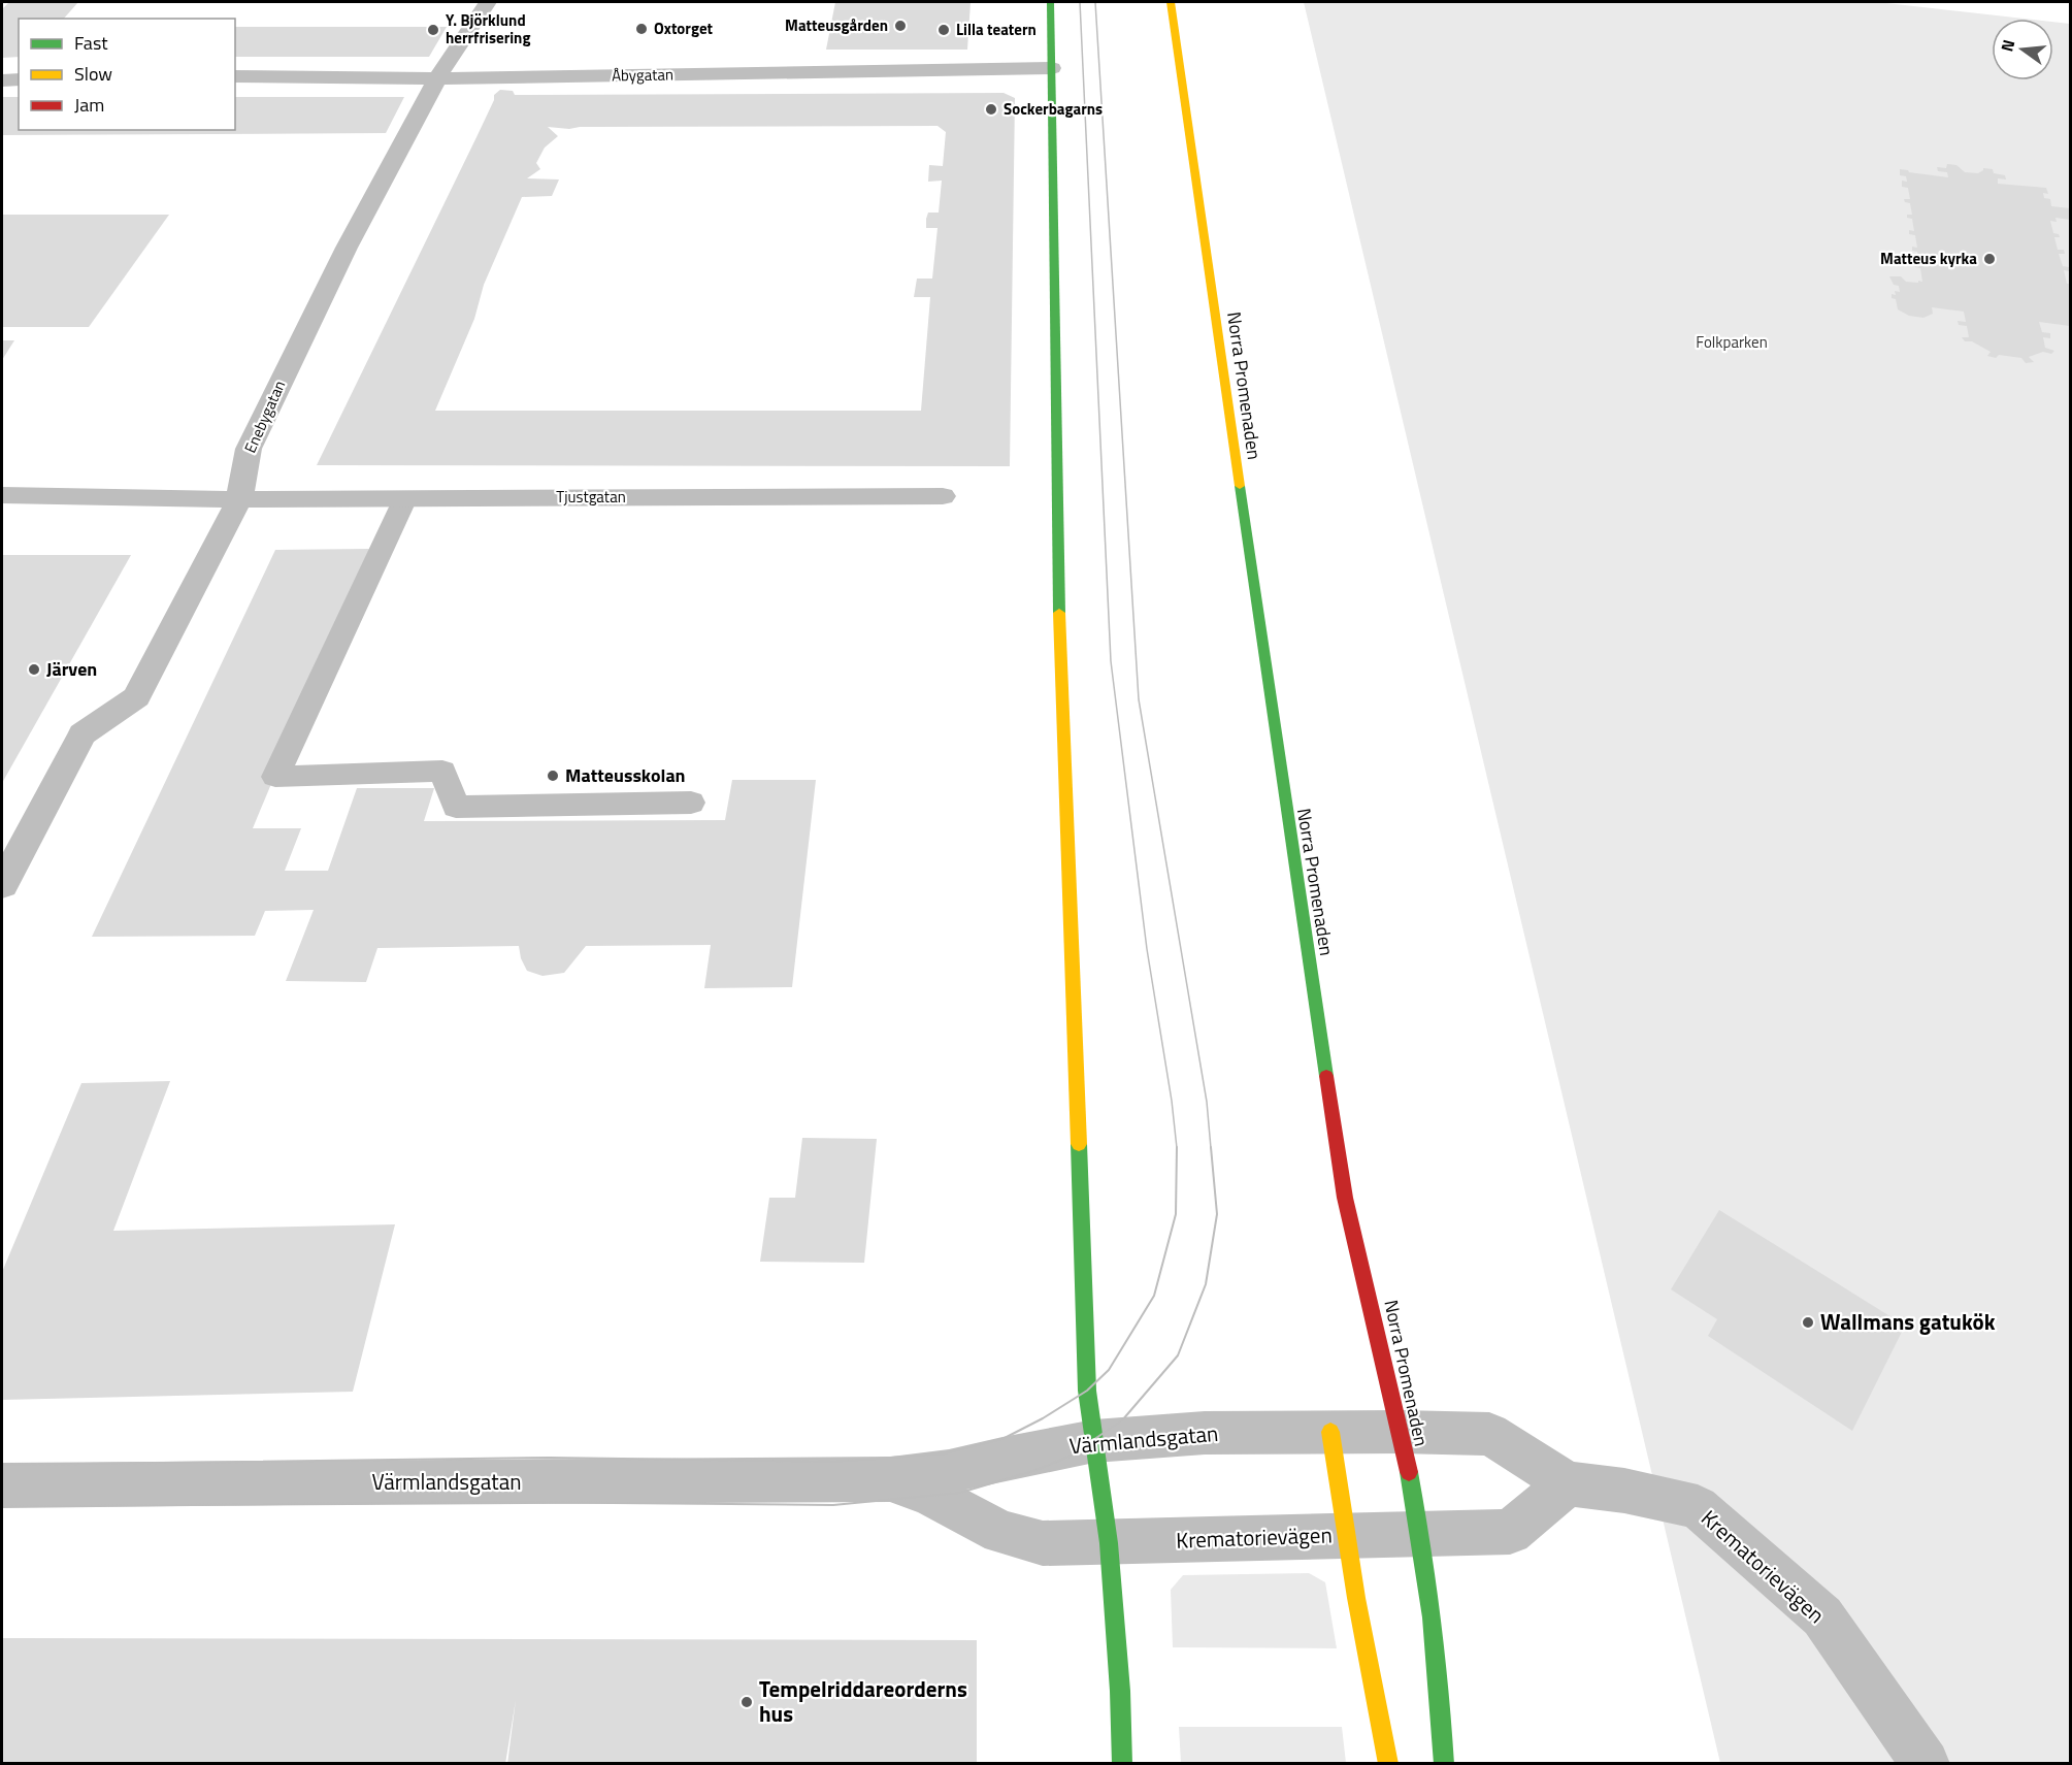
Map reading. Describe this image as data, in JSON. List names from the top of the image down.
{
  "streets": {
    "main road": ["Norra Promenaden"],
    "street": [
      "Åbygatan",
      "Enebygatan",
      "Tjustgatan",
      "Värmlandsgatan",
      "Krematorievägen"
    ]
  },
  "crossings": [
    ["Åbygatan", "Enebygatan"],
    ["Norra Promenaden", "Värmlandsgatan"],
    ["Norra Promenaden", "Krematorievägen"],
    ["Enebygatan", "Tjustgatan"],
    ["Värmlandsgatan", "Krematorievägen"]
  ],
  "parks": ["Folkparken"],
  "places": [
    "Matteusgården",
    "Oxtorget",
    "Y. Björklund herrfrisering",
    "Lilla teatern",
    "Sockerbagarns",
    "Matteus kyrka",
    "Järven",
    "Matteusskolan",
    "Wallmans gatukök",
    "Tempelriddareorderns hus"
  ],
  "legend": ["Fast", "Slow", "Jam"],
  "north": "left"
}
